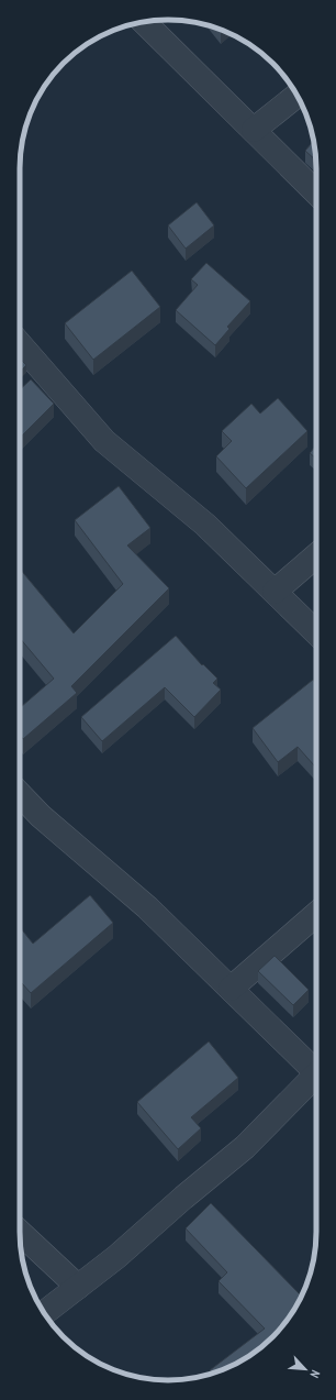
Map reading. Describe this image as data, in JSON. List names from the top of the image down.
{
  "north": "bottom right"
}
